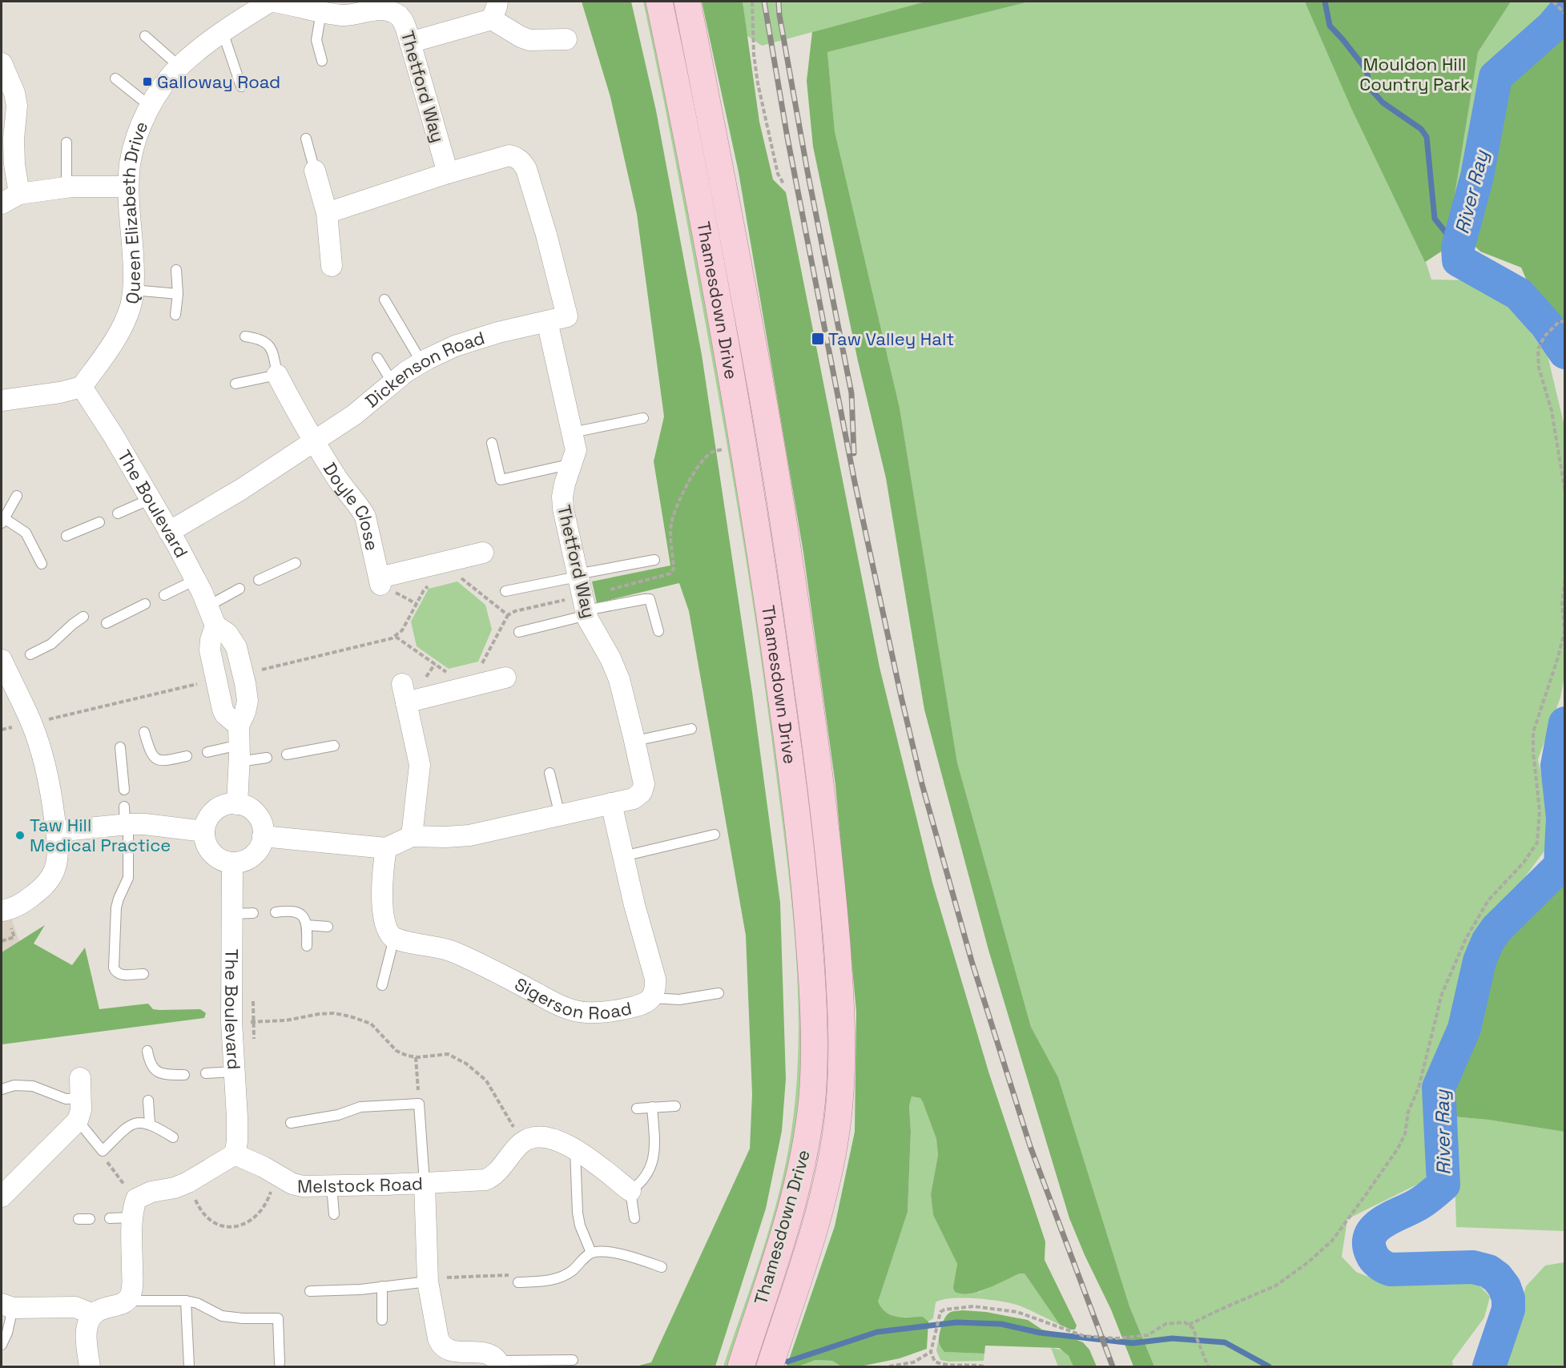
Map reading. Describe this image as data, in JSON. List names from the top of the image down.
{
  "streets": {
    "main road": ["Thamesdown Drive"],
    "street": [
      "Thetford Way",
      "Queen Elizabeth Drive",
      "Dickenson Road",
      "The Boulevard",
      "Doyle Close",
      "Sigerson Road",
      "Melstock Road"
    ]
  },
  "crossings": [
    ["Thetford Way", "Queen Elizabeth Drive"],
    ["Thetford Way", "Dickenson Road"],
    ["Thetford Way", "Sigerson Road"],
    ["Queen Elizabeth Drive", "The Boulevard"],
    ["Dickenson Road", "The Boulevard"],
    ["Dickenson Road", "Doyle Close"],
    ["The Boulevard", "Melstock Road"]
  ],
  "water": ["River Ray"],
  "parks": ["Mouldon Hill Country Park"],
  "places": {
    "transit": ["Galloway Road", "Taw Valley Halt"],
    "other": ["Taw Hill Medical Practice"]
  }
}
